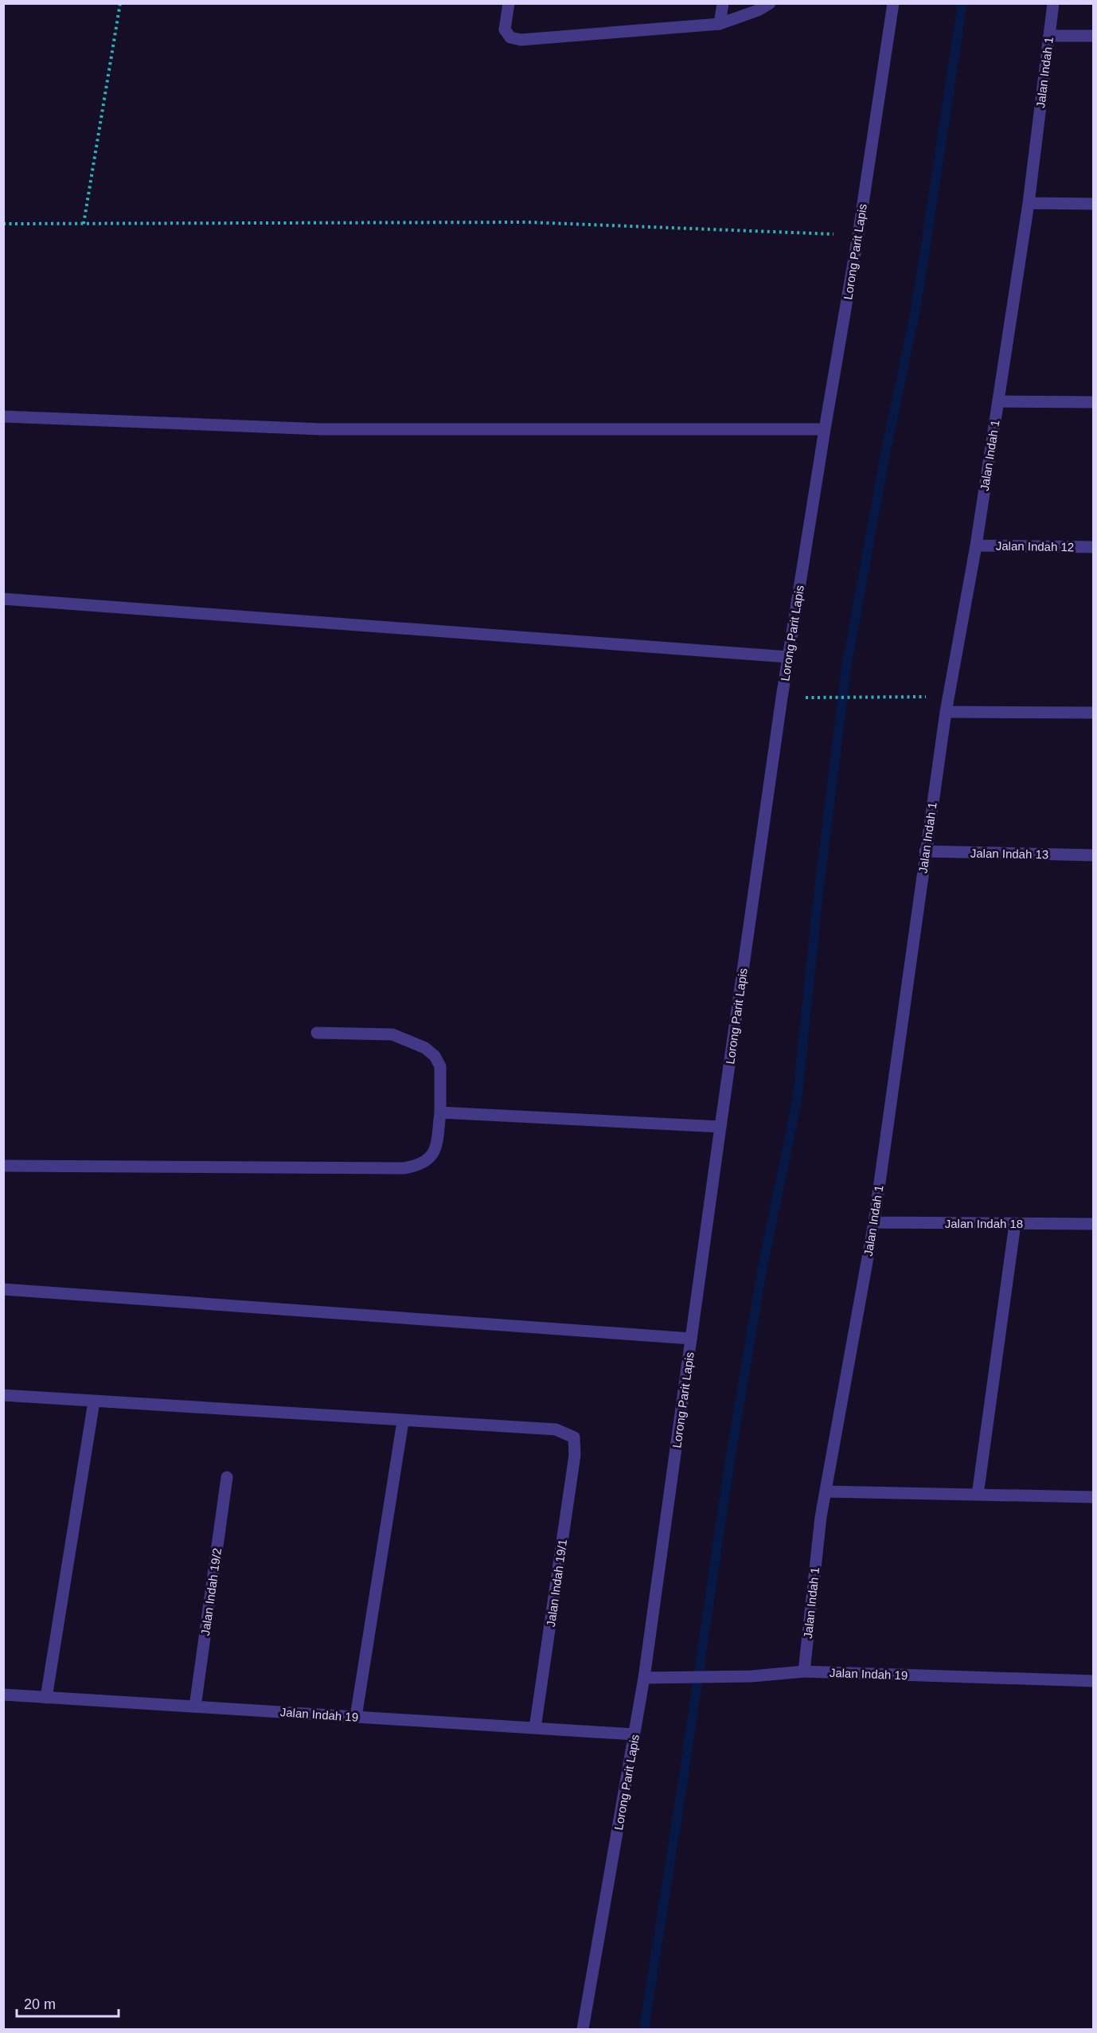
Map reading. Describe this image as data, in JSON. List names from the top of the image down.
{
  "streets": {
    "street": [
      "Jalan Indah 1",
      "Lorong Parit Lapis",
      "Jalan Indah 12",
      "Jalan Indah 13",
      "Jalan Indah 18",
      "Jalan Indah 19/1",
      "Jalan Indah 19/2",
      "Jalan Indah 19"
    ]
  },
  "crossings": [
    ["Jalan Indah 1", "Jalan Indah 12"],
    ["Jalan Indah 1", "Jalan Indah 13"],
    ["Jalan Indah 1", "Jalan Indah 18"],
    ["Jalan Indah 1", "Jalan Indah 19"],
    ["Lorong Parit Lapis", "Jalan Indah 19"],
    ["Jalan Indah 19/1", "Jalan Indah 19"],
    ["Jalan Indah 19/2", "Jalan Indah 19"]
  ],
  "scale_bar": "20 m"
}
